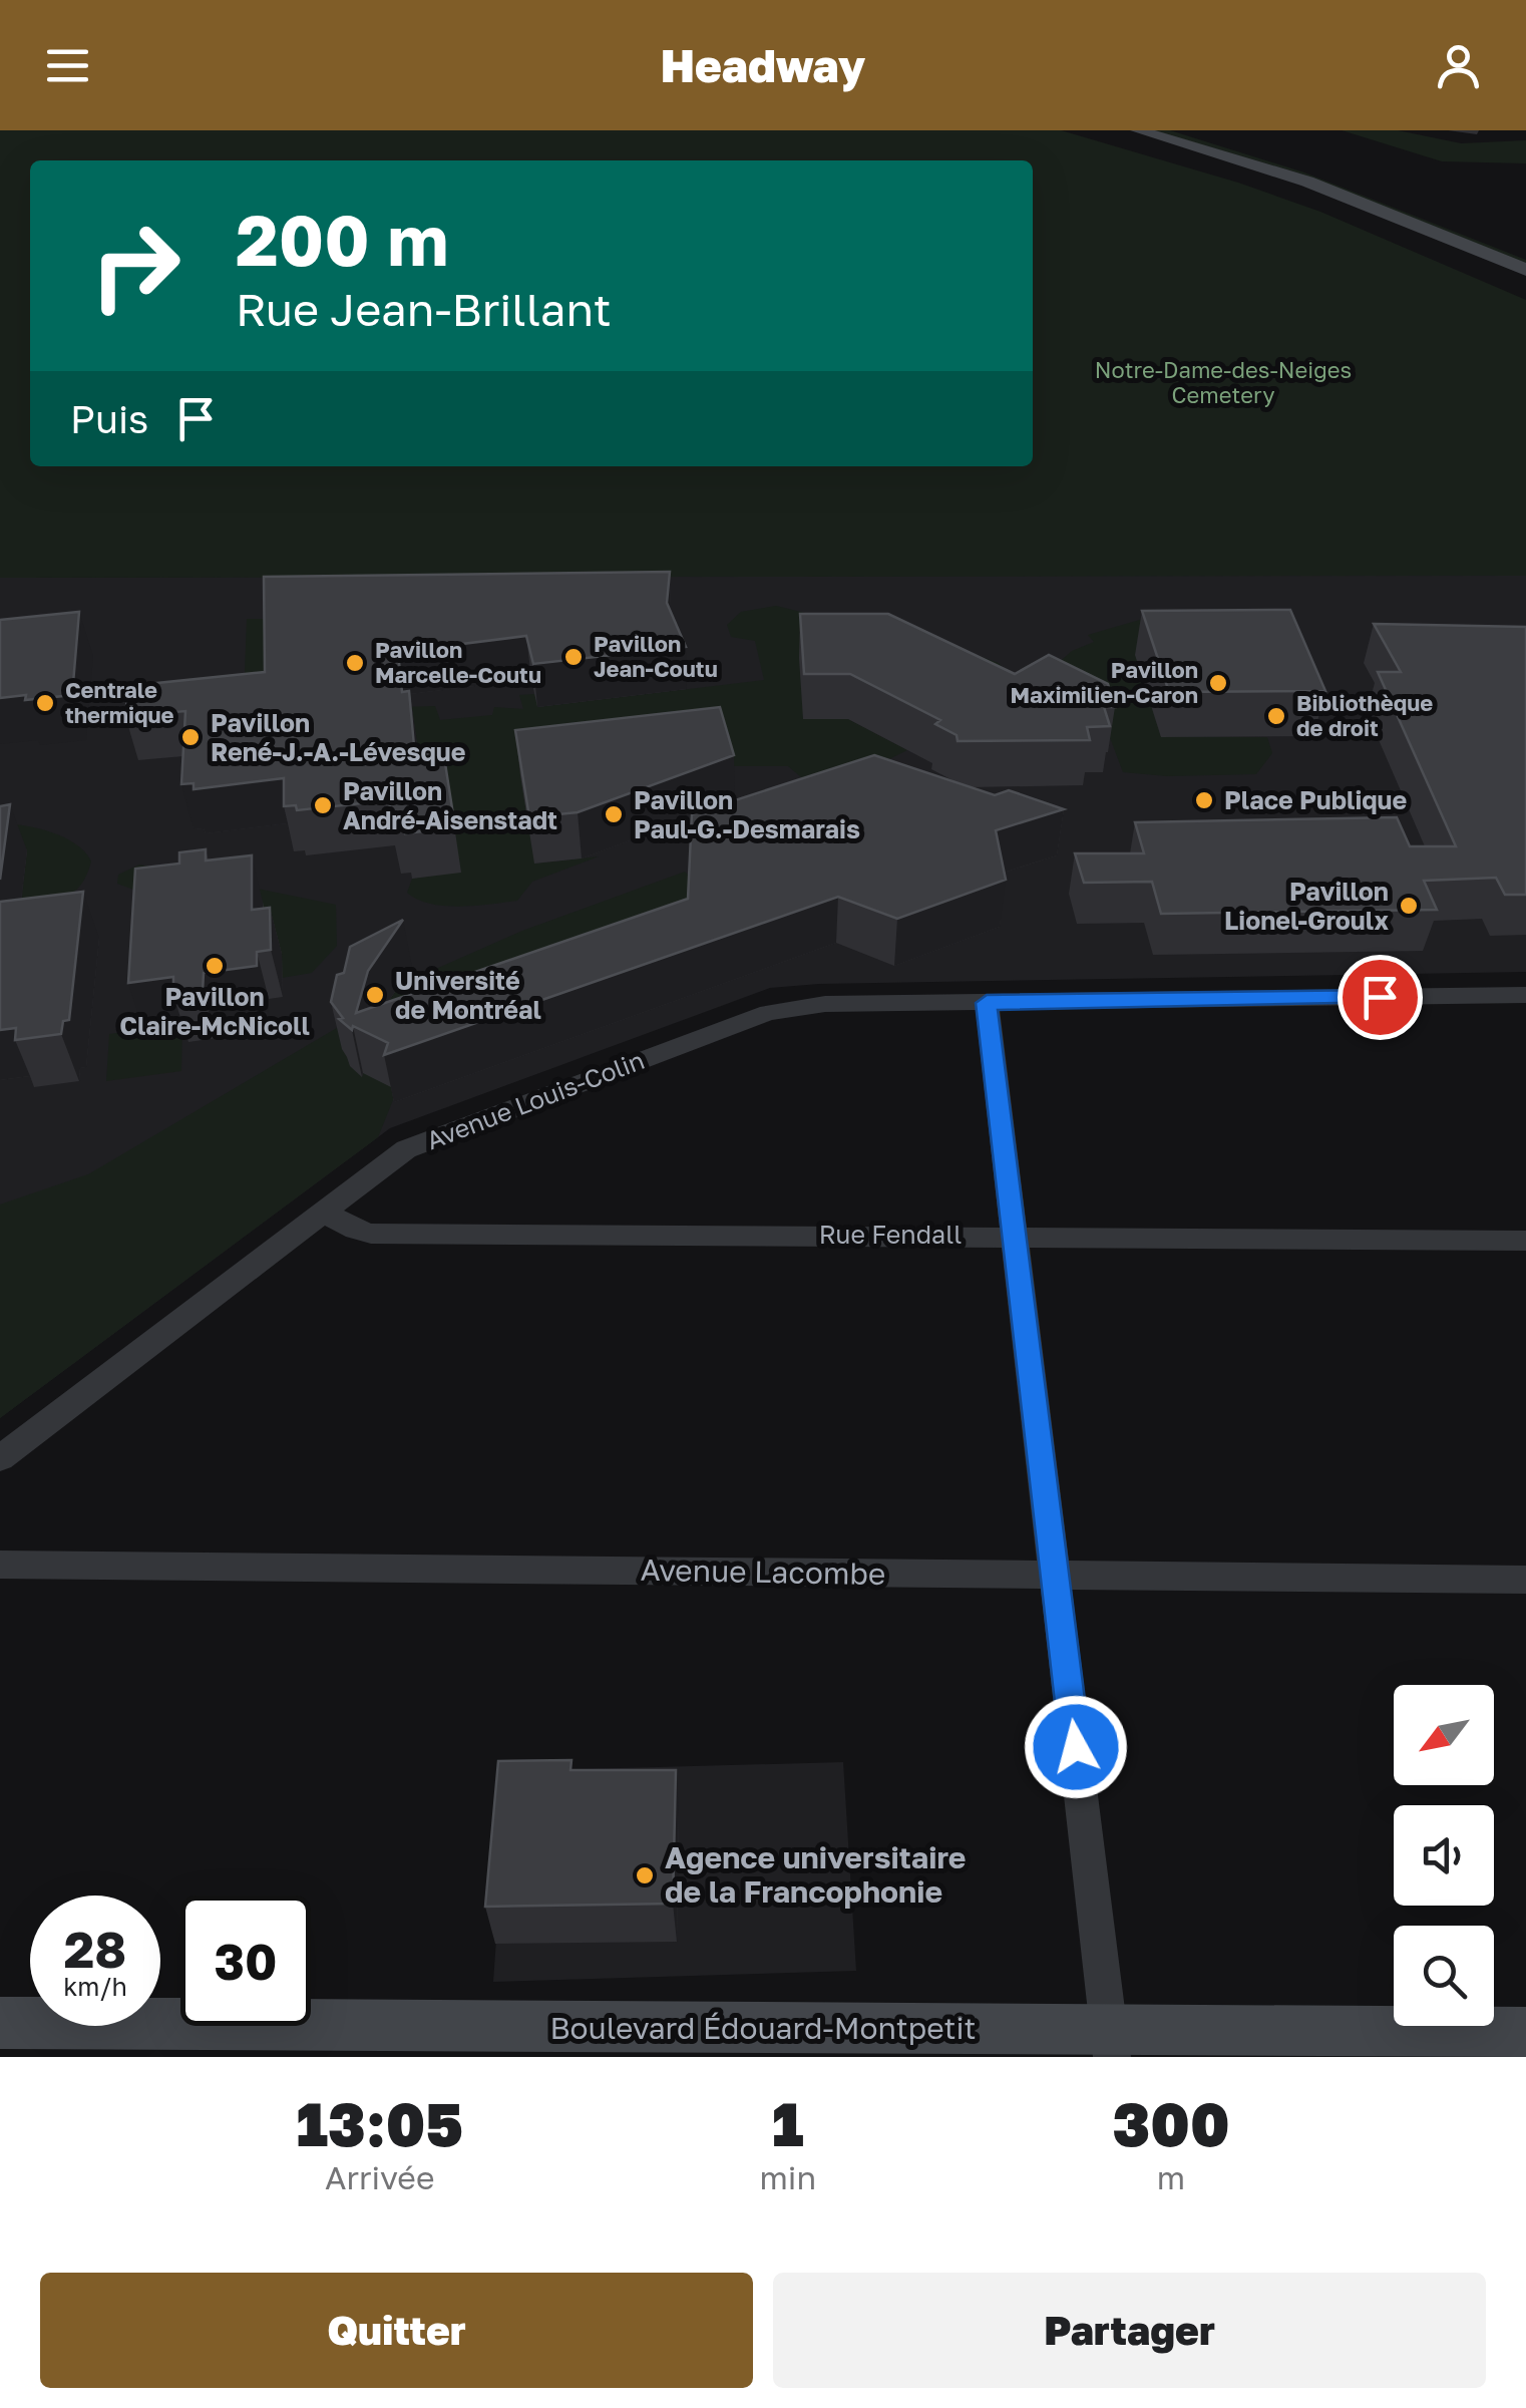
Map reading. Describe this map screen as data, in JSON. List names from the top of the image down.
{
  "streets": {
    "main road": ["Boulevard Édouard-Montpetit"],
    "street": ["Avenue Louis-Colin", "Rue Fendall", "Avenue Lacombe"]
  },
  "crossings": [
    ["Avenue Louis-Colin", "Rue Fendall"]
  ],
  "parks": ["Notre-Dame-des-Neiges Cemetery"],
  "places": [
    "Pavillon Jean-Coutu",
    "Pavillon Marcelle-Coutu",
    "Pavillon Maximilien-Caron",
    "Centrale thermique",
    "Bibliothèque de droit",
    "Pavillon René-J.-A.-Lévesque",
    "Place Publique",
    "Pavillon André-Aisenstadt",
    "Pavillon Paul-G.-Desmarais",
    "Pavillon Lionel-Groulx",
    "Pavillon Claire-McNicoll",
    "Université de Montréal",
    "Agence universitaire de la Francophonie"
  ],
  "north": "bottom left",
  "page": {
    "header": "Headway",
    "turn": ["200 m", "Rue Jean-Brillant"],
    "then": "Puis",
    "speed": "28 km/h",
    "limit": "30",
    "eta": [
      "13:05",
      "Arrivée",
      "1",
      "min",
      "300",
      "m"
    ],
    "buttons": ["Quitter", "Partager"]
  }
}
